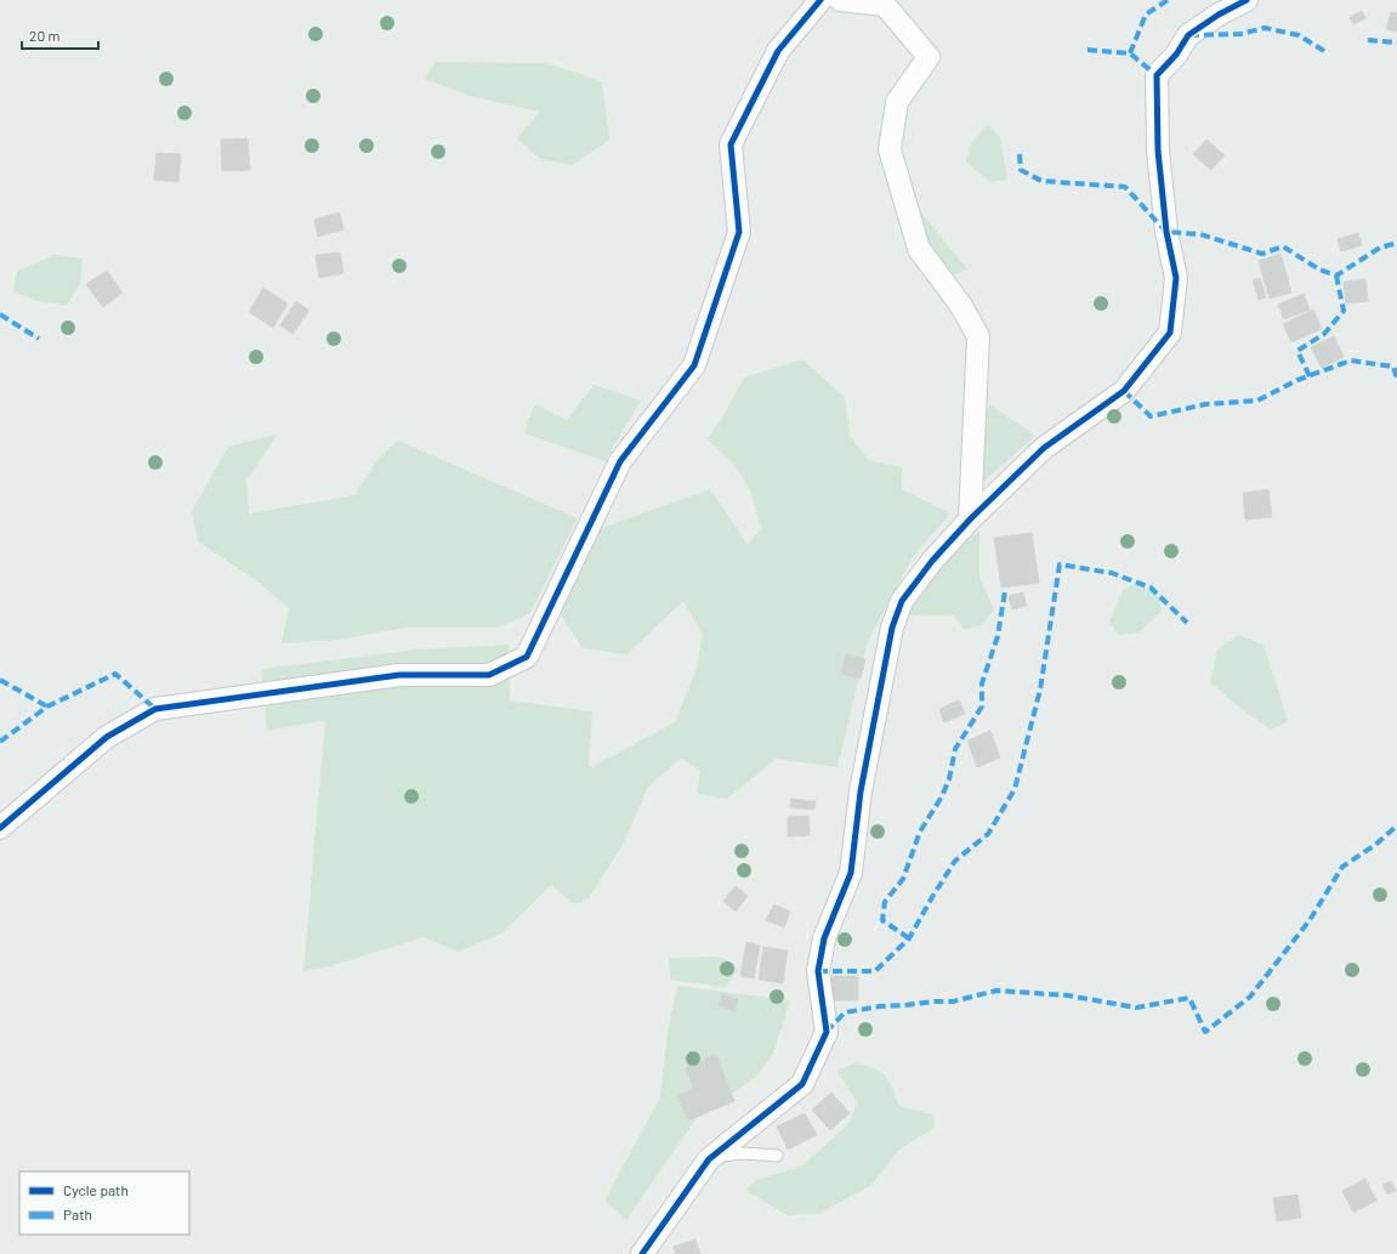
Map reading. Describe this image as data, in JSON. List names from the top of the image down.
{
  "legend": ["Cycle path", "Path"],
  "scale_bar": "20 m"
}
